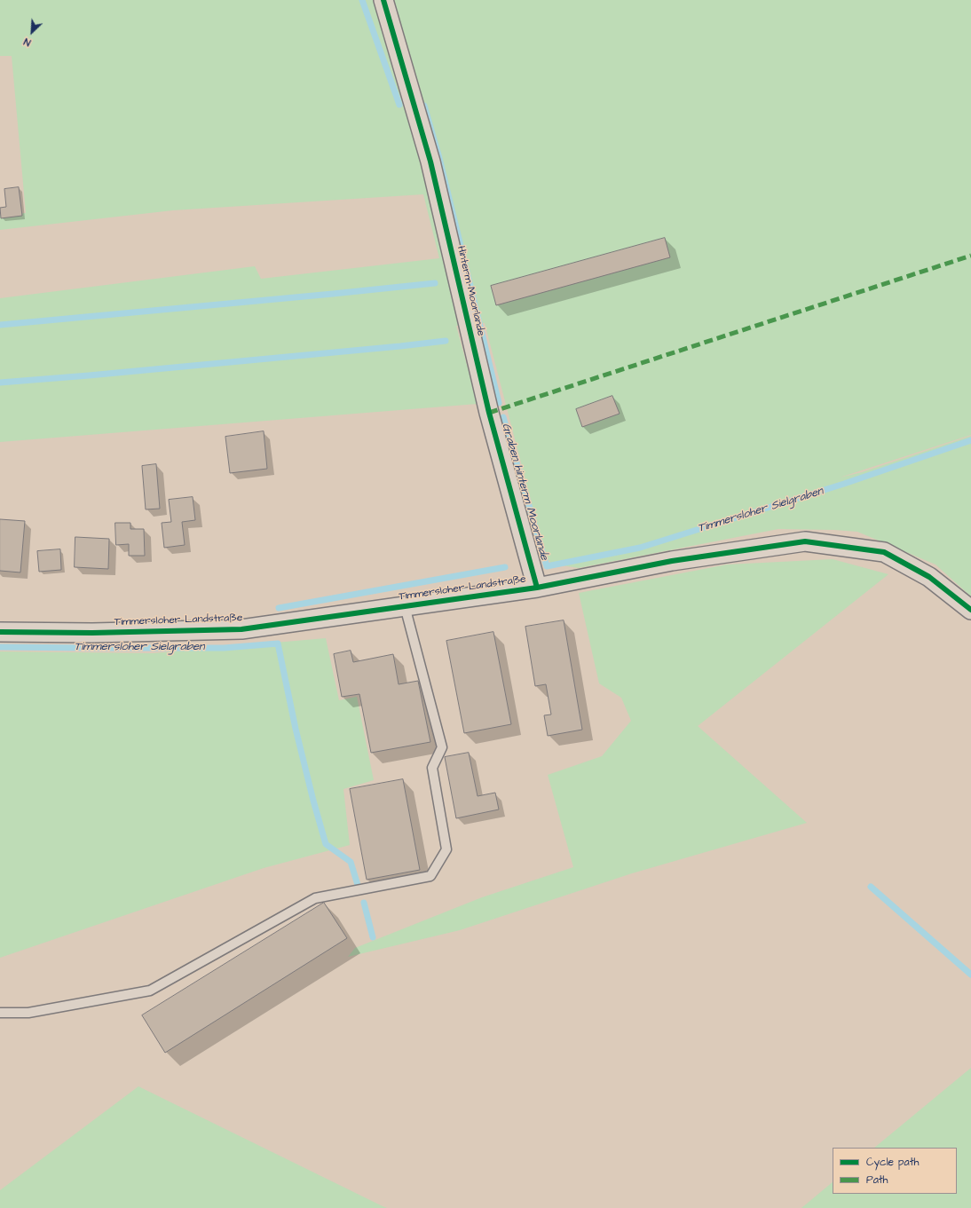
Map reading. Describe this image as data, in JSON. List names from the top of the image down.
{
  "streets": {
    "street": ["Hinterm Moorlande", "Timmersloher Landstraße"]
  },
  "crossings": [
    ["Hinterm Moorlande", "Timmersloher Landstraße"]
  ],
  "water": ["Graben hinterm Moorlande", "Timmersloher Sielgraben"],
  "legend": ["Cycle path", "Path"],
  "north": "bottom left"
}
